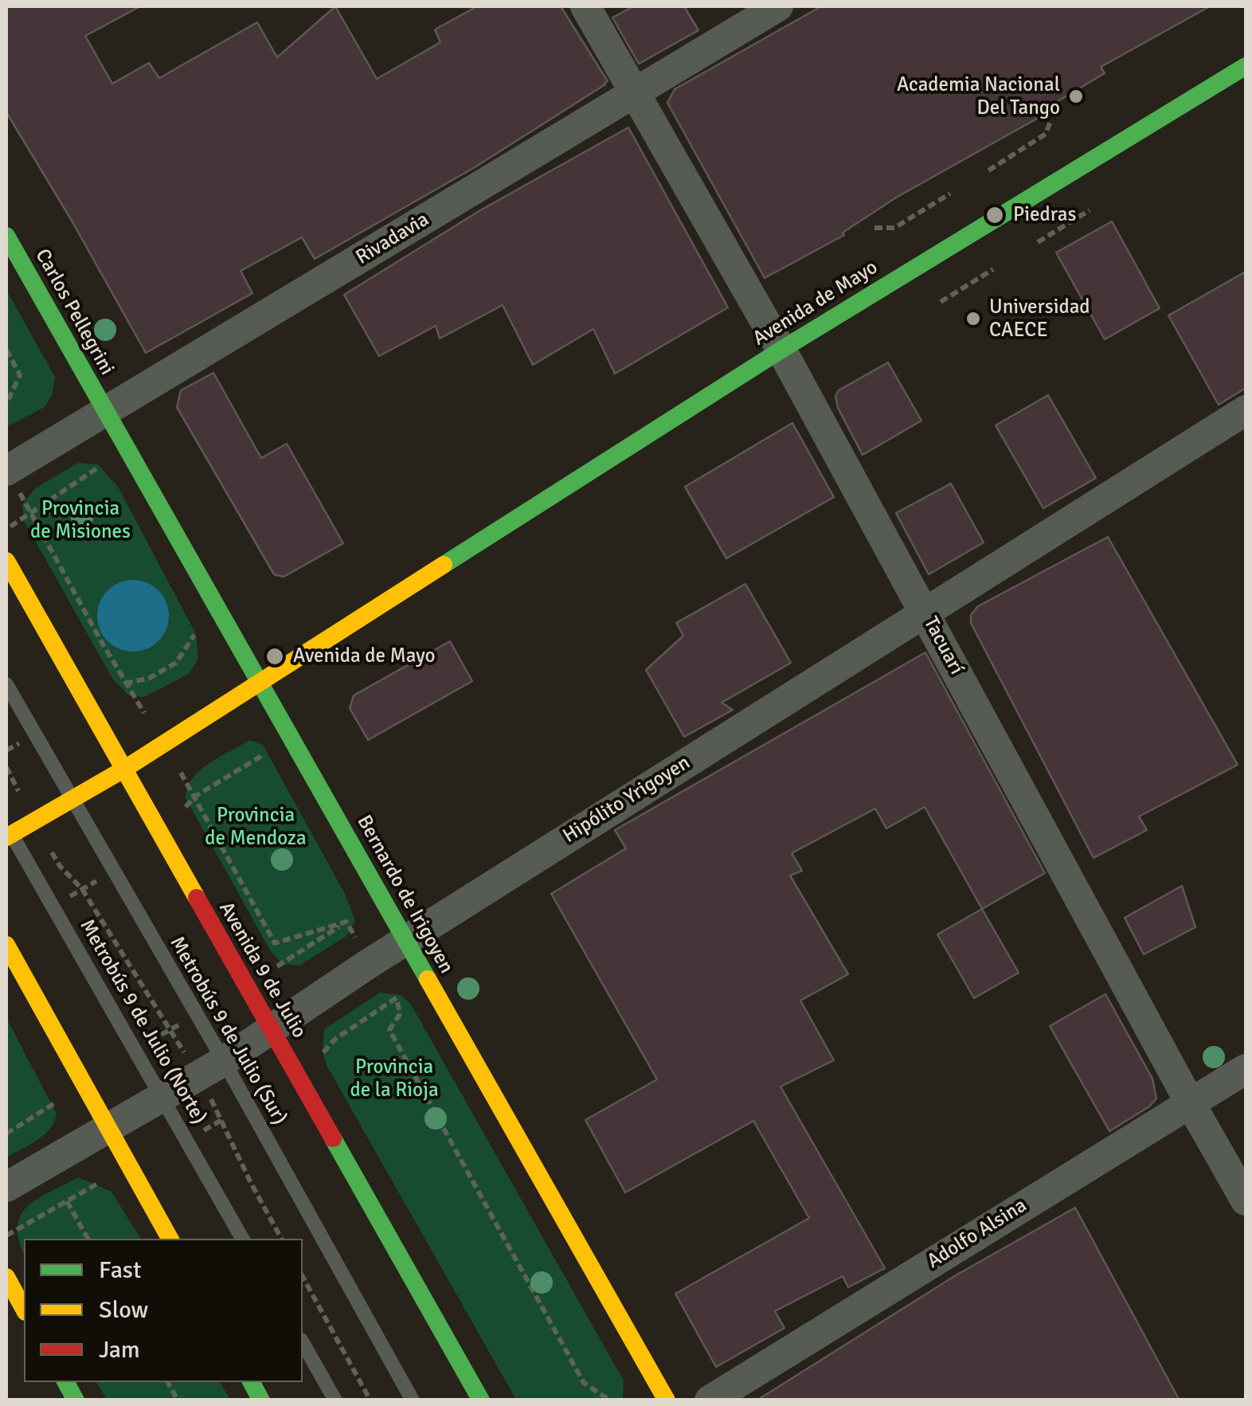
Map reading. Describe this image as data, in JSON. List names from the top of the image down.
{
  "streets": {
    "main road": [
      "Avenida de Mayo",
      "Carlos Pellegrini",
      "Bernardo de Irigoyen",
      "Avenida 9 de Julio"
    ],
    "street": [
      "Rivadavia",
      "Tacuarí",
      "Hipólito Yrigoyen",
      "Adolfo Alsina"
    ],
    "lane": ["Metrobús 9 de Julio (Norte)", "Metrobús 9 de Julio (Sur)"]
  },
  "crossings": [
    ["Rivadavia", "Carlos Pellegrini"],
    ["Rivadavia", "Tacuarí"],
    ["Rivadavia", "Bernardo de Irigoyen"],
    ["Avenida de Mayo", "Tacuarí"],
    ["Avenida de Mayo", "Bernardo de Irigoyen"],
    ["Avenida de Mayo", "Avenida 9 de Julio"],
    ["Avenida de Mayo", "Metrobús 9 de Julio (Norte)"],
    ["Avenida de Mayo", "Metrobús 9 de Julio (Sur)"],
    ["Carlos Pellegrini", "Bernardo de Irigoyen"],
    ["Tacuarí", "Hipólito Yrigoyen"],
    ["Tacuarí", "Adolfo Alsina"],
    ["Hipólito Yrigoyen", "Bernardo de Irigoyen"],
    ["Hipólito Yrigoyen", "Avenida 9 de Julio"],
    ["Hipólito Yrigoyen", "Metrobús 9 de Julio (Norte)"],
    ["Hipólito Yrigoyen", "Metrobús 9 de Julio (Sur)"]
  ],
  "parks": ["Provincia de Misiones", "Provincia de Mendoza", "Provincia de la Rioja"],
  "places": [
    "Academia Nacional Del Tango",
    "Piedras",
    "Universidad CAECE",
    "Avenida de Mayo"
  ],
  "legend": ["Fast", "Slow", "Jam"]
}
